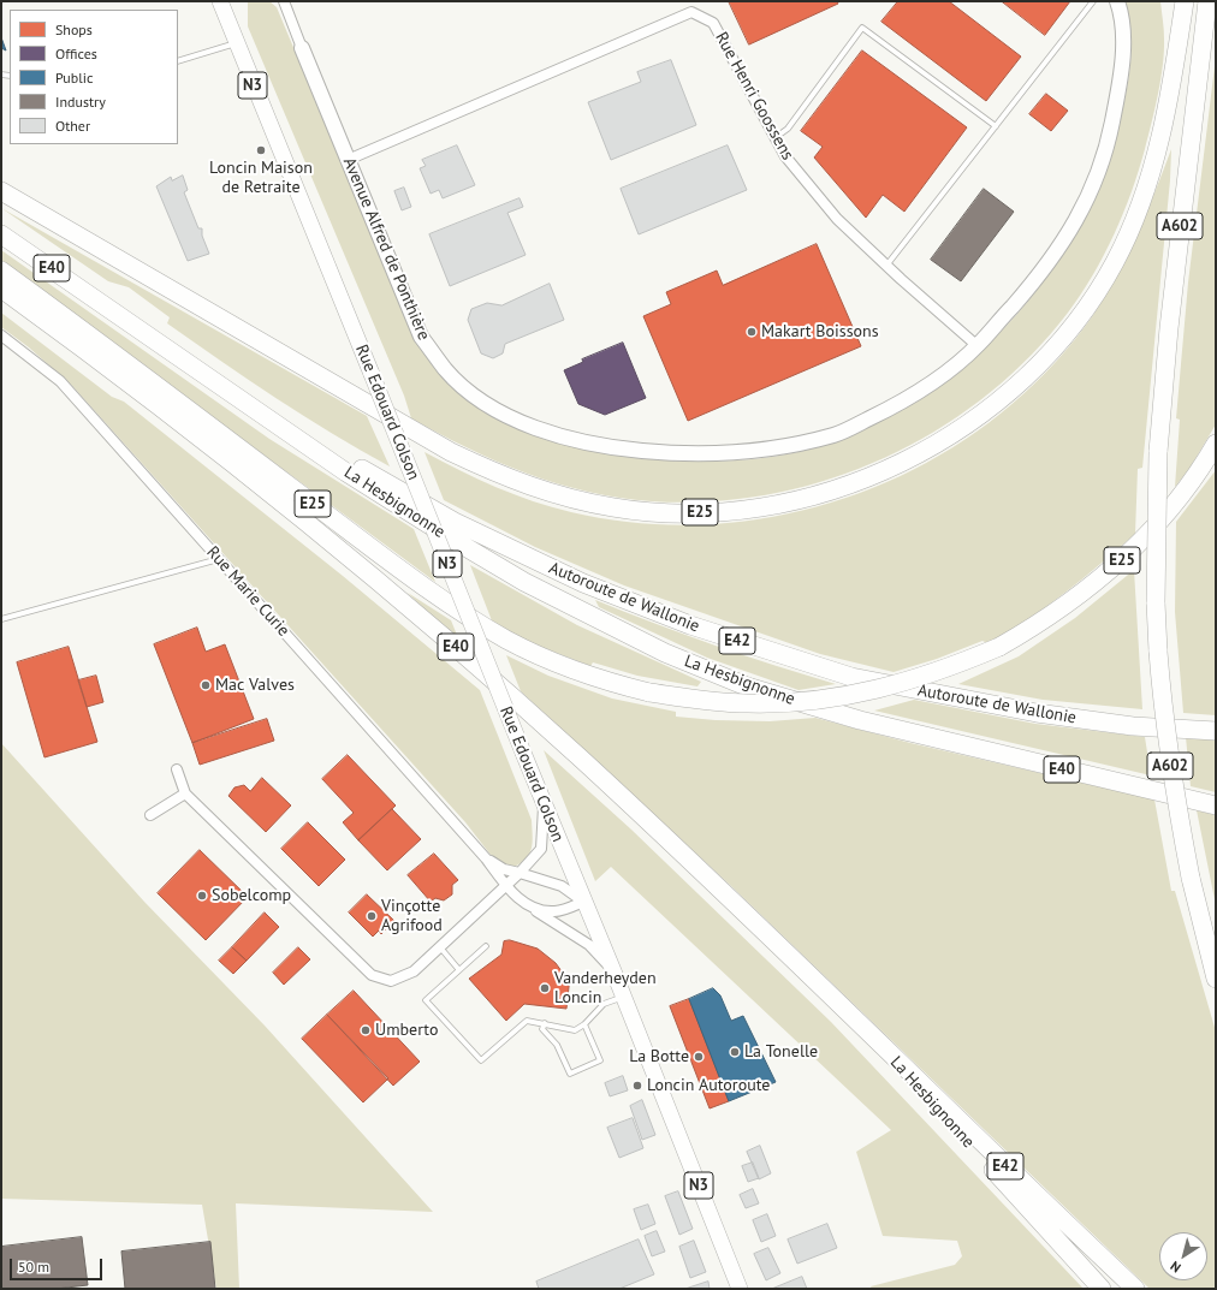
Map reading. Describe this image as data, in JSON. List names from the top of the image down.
{
  "streets": {
    "highway": [
      "A602",
      "E40",
      "La Hesbignonne",
      "E25",
      "Autoroute de Wallonie",
      "E42"
    ],
    "main road": ["N3", "Rue Edouard Colson"],
    "street": ["Rue Henri Goossens", "Avenue Alfred de Ponthière", "Rue Marie Curie"]
  },
  "crossings": [
    ["N3", "Rue Edouard Colson"],
    ["N3", "Rue Marie Curie"],
    ["Rue Henri Goossens", "Avenue Alfred de Ponthière"],
    ["E40", "La Hesbignonne"],
    ["E40", "Autoroute de Wallonie"],
    ["E40", "E42"],
    ["Rue Edouard Colson", "Rue Marie Curie"],
    ["La Hesbignonne", "Autoroute de Wallonie"],
    ["La Hesbignonne", "E42"]
  ],
  "places": [
    "Loncin Maison de Retraite",
    "Makart Boissons",
    "Mac Valves",
    "Sobelcomp",
    "Vinçotte Agrifood",
    "Vanderheyden Loncin",
    "Umberto",
    "La Tonelle",
    "La Botte",
    "Loncin Autoroute"
  ],
  "legend": [
    "Shops",
    "Offices",
    "Public",
    "Industry",
    "Other"
  ],
  "scale_bar": "50 m",
  "north": "bottom left"
}
